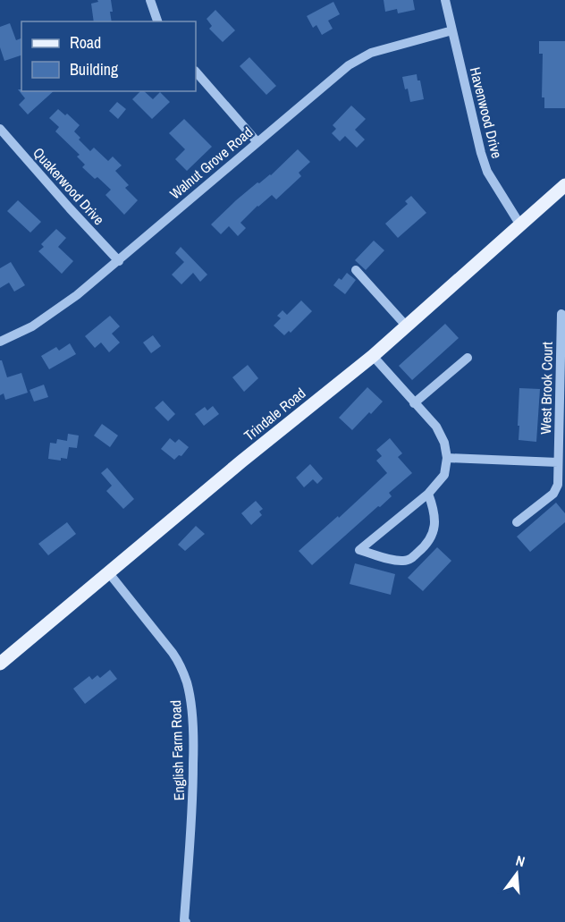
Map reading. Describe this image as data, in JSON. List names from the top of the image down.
{
  "streets": {
    "main road": ["Trindale Road"],
    "street": [
      "Havenwood Drive",
      "Walnut Grove Road",
      "Quakerwood Drive",
      "West Brook Court",
      "English Farm Road"
    ]
  },
  "crossings": [
    ["Havenwood Drive", "Walnut Grove Road"],
    ["Havenwood Drive", "Trindale Road"],
    ["Walnut Grove Road", "Quakerwood Drive"],
    ["Trindale Road", "English Farm Road"]
  ],
  "legend": ["Road", "Building"],
  "north": "top"
}
